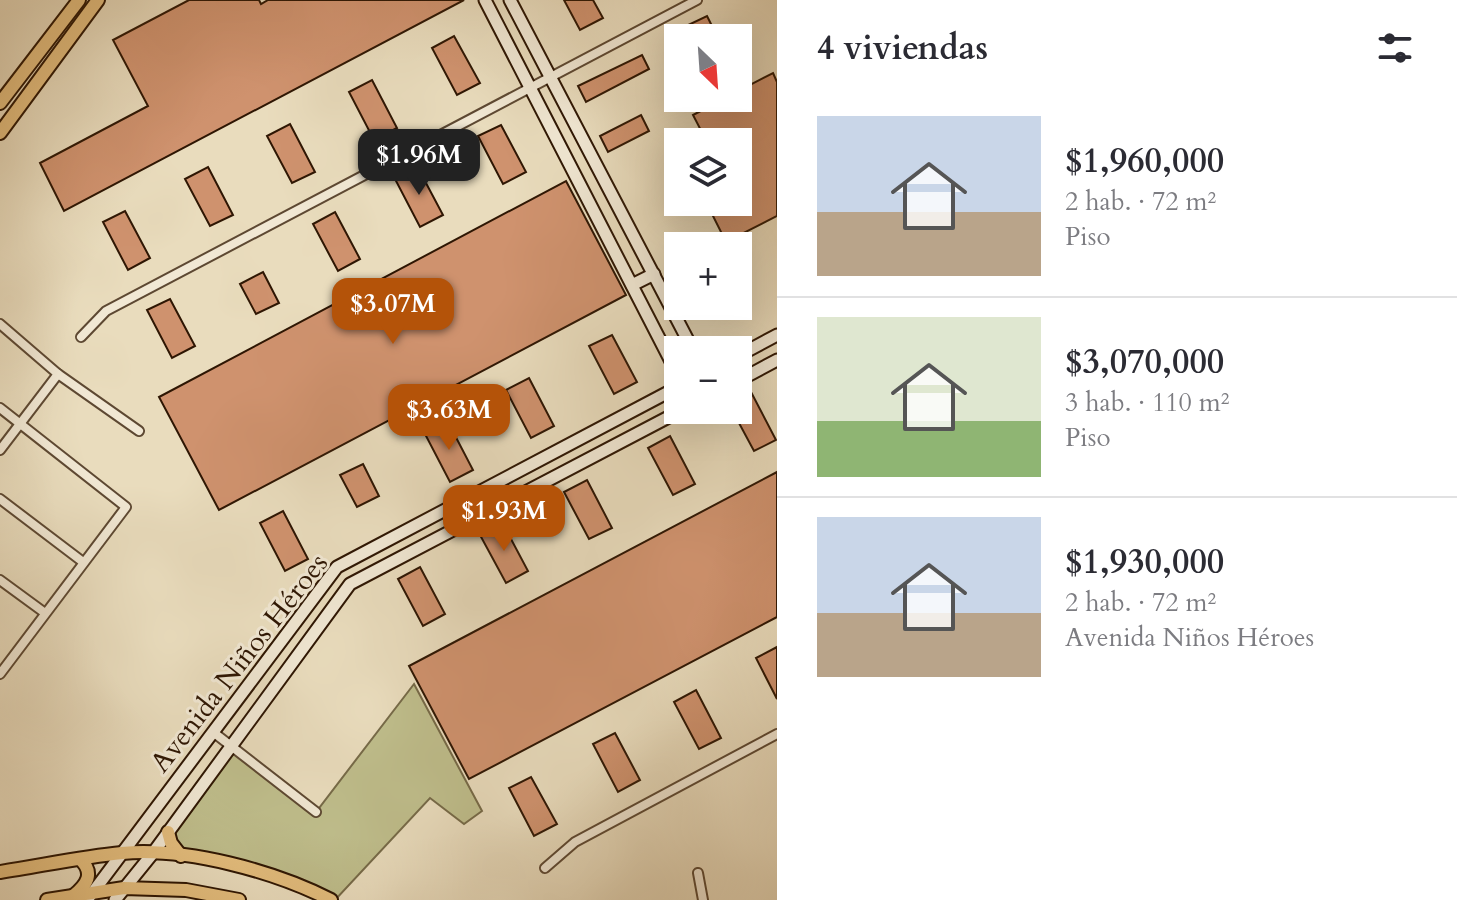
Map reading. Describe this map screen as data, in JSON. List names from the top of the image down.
{
  "streets": {
    "main road": ["Avenida Niños Héroes"]
  },
  "north": "bottom right",
  "page": {
    "heading": "4 viviendas",
    "map_buttons": ["+", "−"],
    "list": [
      {
        "name": "$1,960,000",
        "note": "2 hab. · 72 m² · Piso"
      },
      {
        "name": "$3,070,000",
        "note": "3 hab. · 110 m² · Piso"
      },
      {
        "name": "$1,930,000",
        "note": "2 hab. · 72 m² · Avenida Niños Héroes"
      }
    ],
    "price": [
      "$1.96M",
      "$3.07M",
      "$3.63M",
      "$1.93M"
    ]
  }
}
